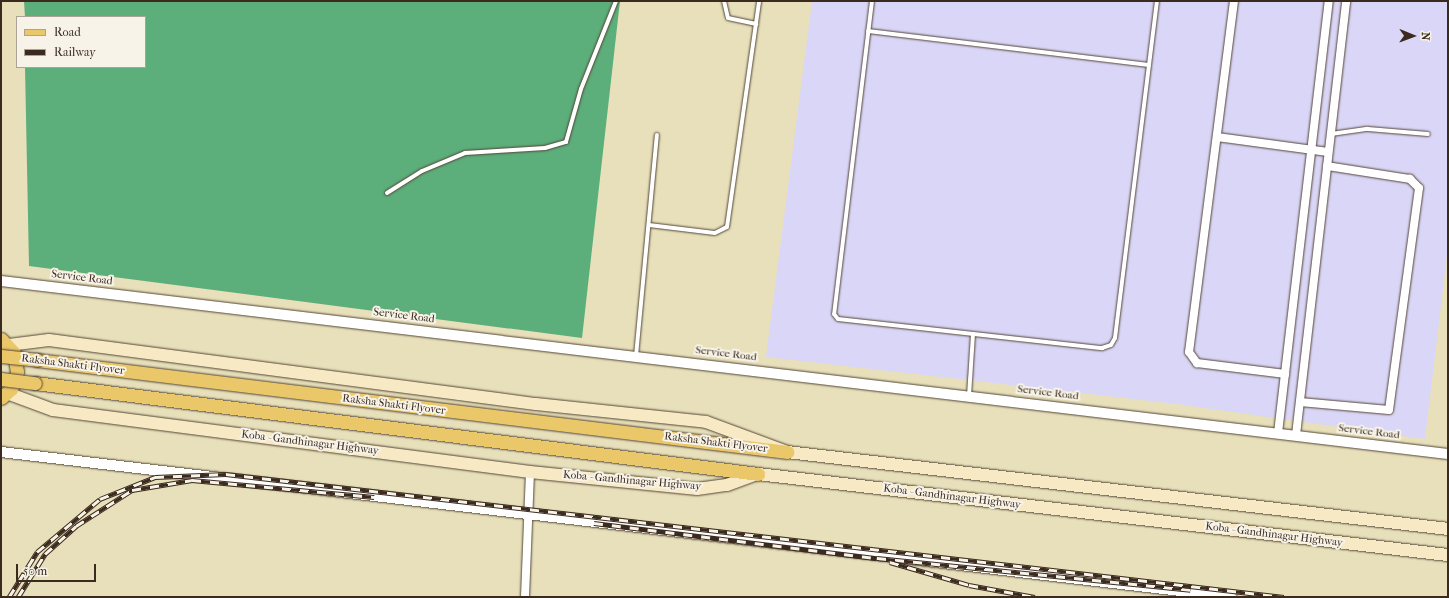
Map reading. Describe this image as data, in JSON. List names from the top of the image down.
{
  "streets": {
    "main road": ["Raksha Shakti Flyover", "Koba - Gandhinagar Highway"],
    "street": ["Service Road"]
  },
  "crossings": [
    ["Raksha Shakti Flyover", "Koba - Gandhinagar Highway"]
  ],
  "legend": ["Road", "Railway"],
  "scale_bar": "50 m",
  "north": "right"
}
